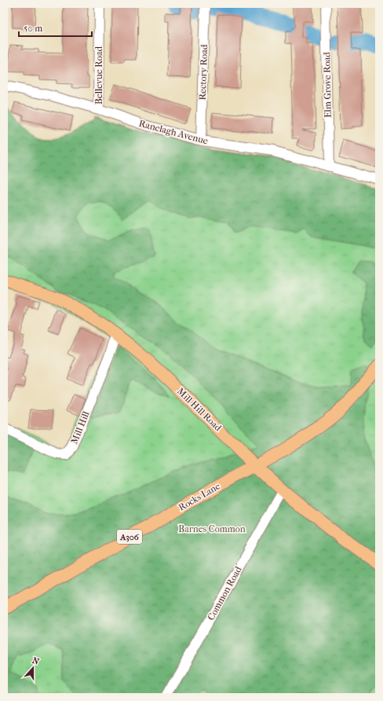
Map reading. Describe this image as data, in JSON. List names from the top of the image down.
{
  "streets": {
    "main road": ["Mill Hill Road", "Rocks Lane", "A306"],
    "street": [
      "Rectory Road",
      "Bellevue Road",
      "Elm Grove Road",
      "Ranelagh Avenue",
      "Mill Hill",
      "Common Road"
    ]
  },
  "crossings": [
    ["Rectory Road", "Ranelagh Avenue"],
    ["Bellevue Road", "Ranelagh Avenue"],
    ["Elm Grove Road", "Ranelagh Avenue"],
    ["Mill Hill Road", "Mill Hill"],
    ["Mill Hill Road", "Rocks Lane"],
    ["Mill Hill Road", "Common Road"]
  ],
  "parks": ["Barnes Common"],
  "scale_bar": "50 m",
  "north": "top"
}
